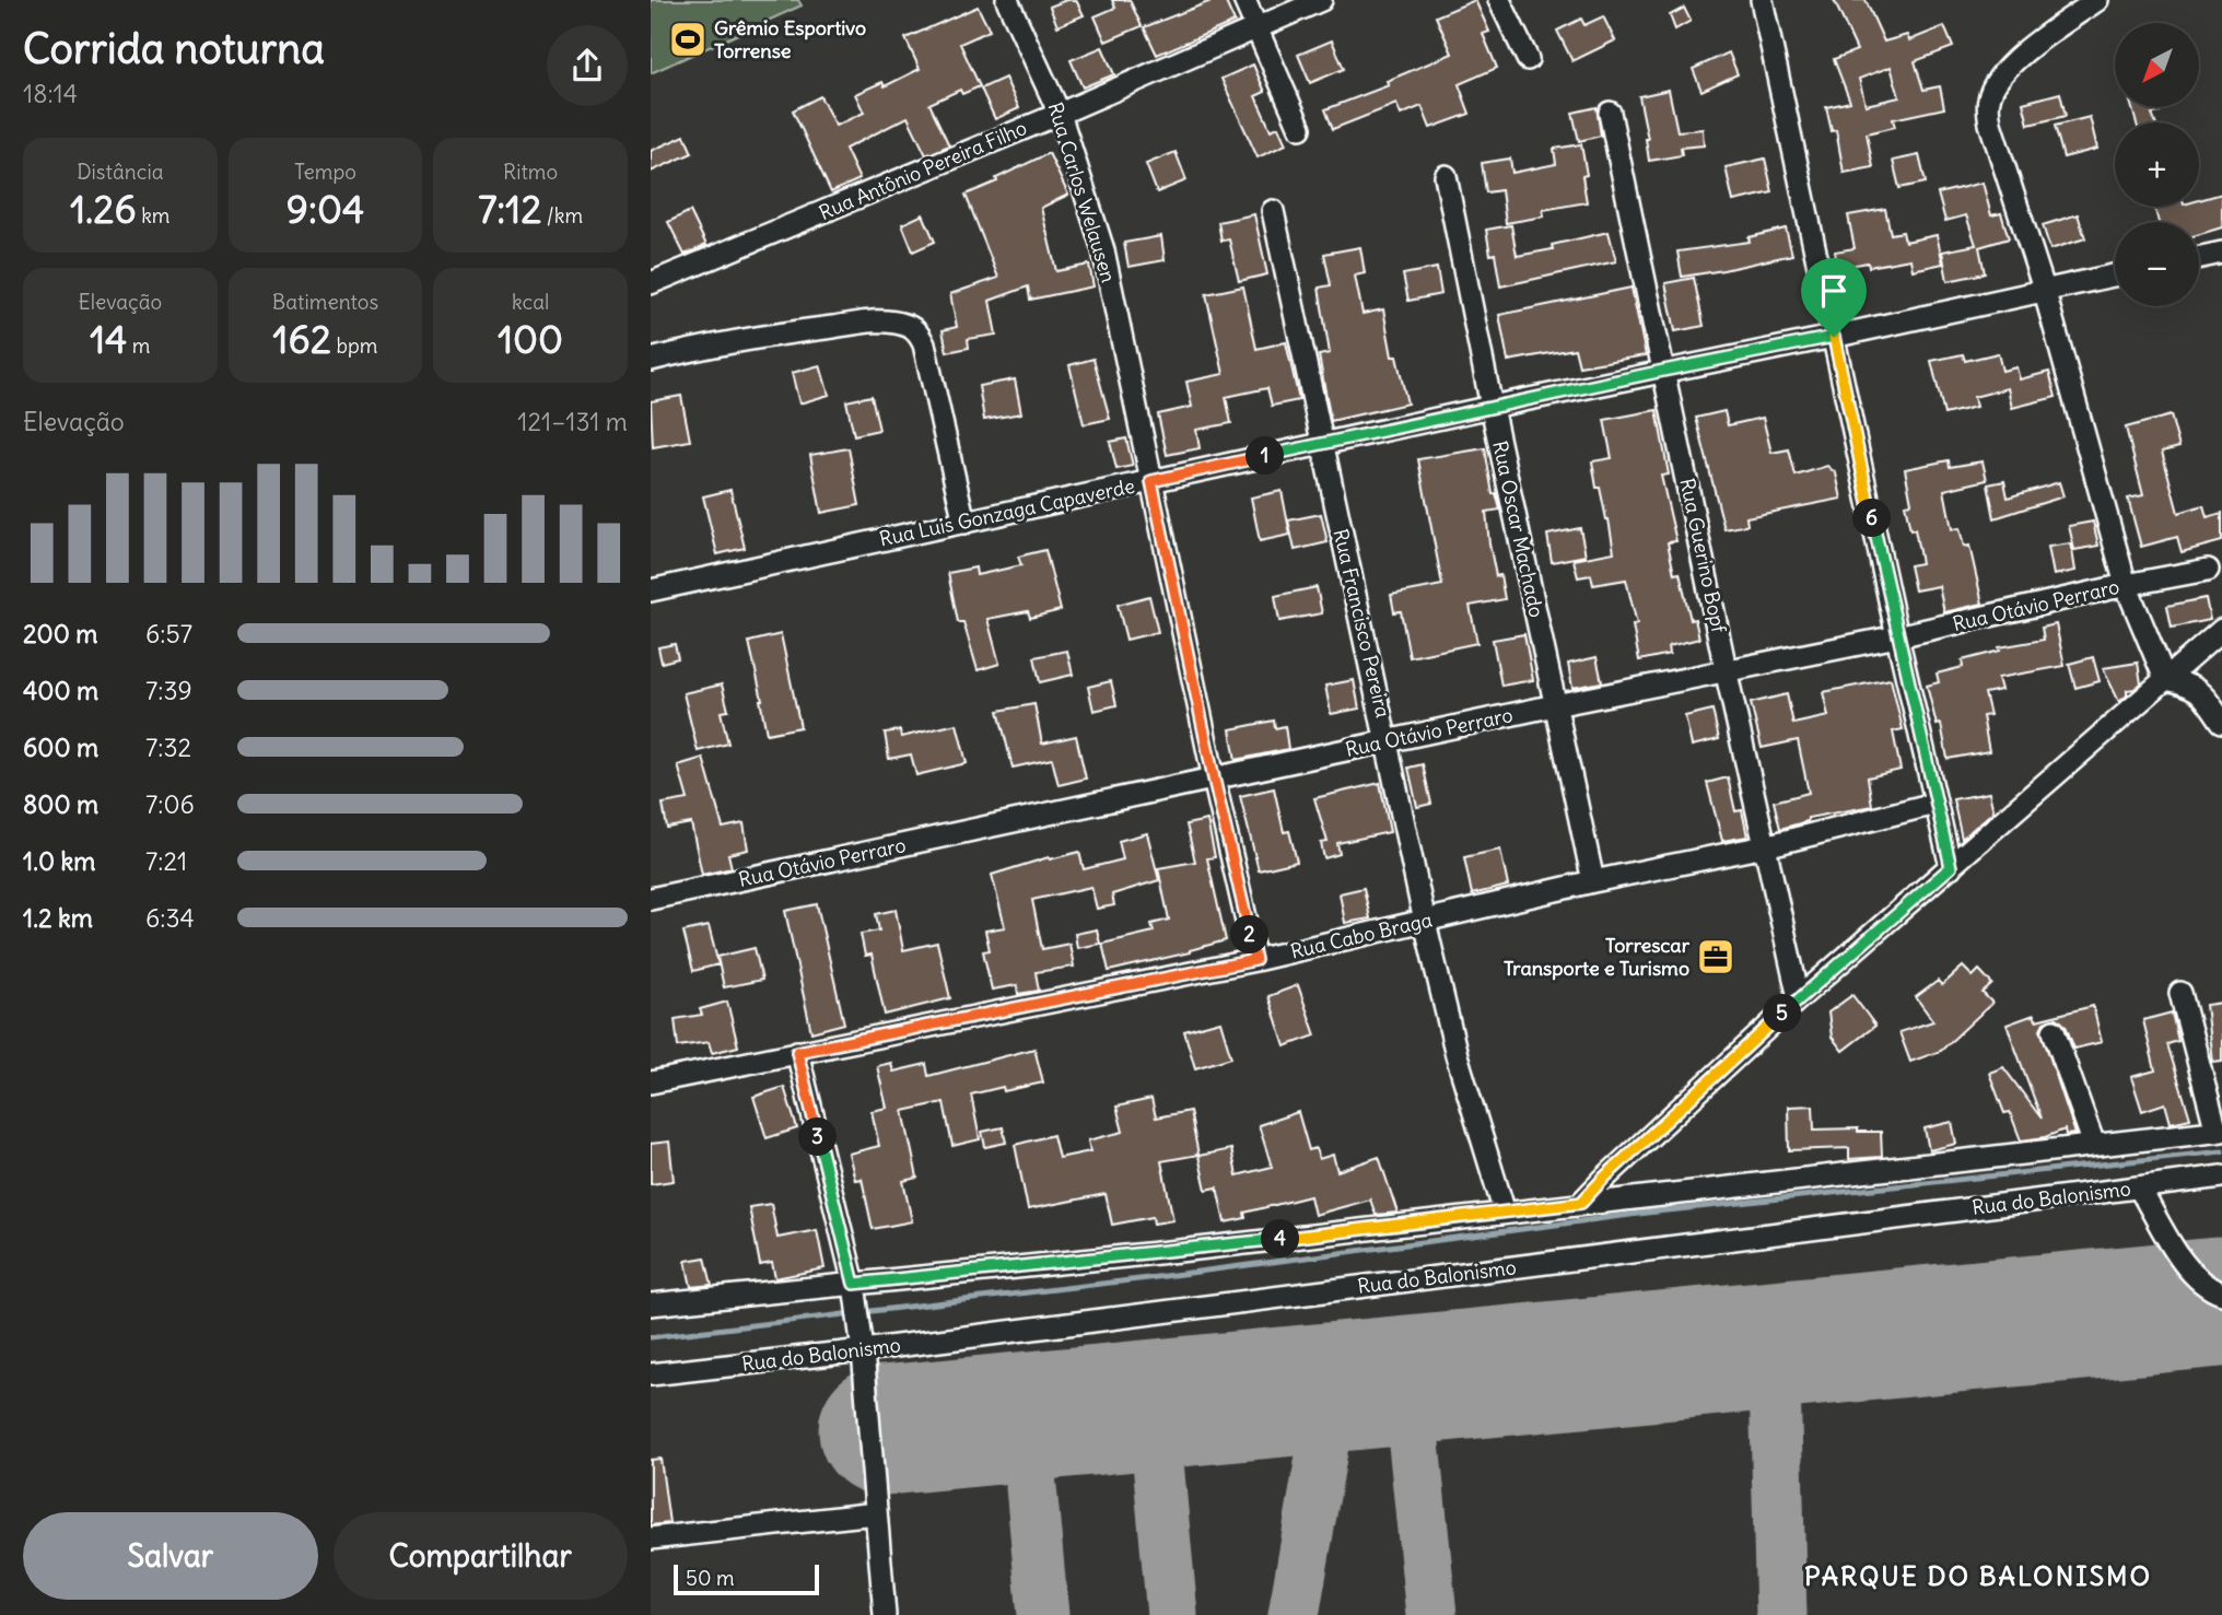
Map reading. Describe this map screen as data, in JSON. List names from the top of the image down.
{
  "streets": {
    "street": [
      "Rua Antônio Pereira Filho",
      "Rua Carlos Welausen",
      "Rua Luís Gonzaga Capaverde",
      "Rua Oscar Machado",
      "Rua Guerino Bopf",
      "Rua Otávio Perraro",
      "Rua Francisco Pereira",
      "Rua Cabo Braga",
      "Rua do Balonismo"
    ]
  },
  "crossings": [
    ["Rua Antônio Pereira Filho", "Rua Carlos Welausen"],
    ["Rua Carlos Welausen", "Rua Luís Gonzaga Capaverde"],
    ["Rua Carlos Welausen", "Rua Otávio Perraro"],
    ["Rua Carlos Welausen", "Rua Cabo Braga"],
    ["Rua Luís Gonzaga Capaverde", "Rua Oscar Machado"],
    ["Rua Luís Gonzaga Capaverde", "Rua Guerino Bopf"],
    ["Rua Luís Gonzaga Capaverde", "Rua Francisco Pereira"],
    ["Rua Oscar Machado", "Rua Otávio Perraro"],
    ["Rua Oscar Machado", "Rua Cabo Braga"],
    ["Rua Guerino Bopf", "Rua Otávio Perraro"],
    ["Rua Guerino Bopf", "Rua Cabo Braga"],
    ["Rua Otávio Perraro", "Rua Francisco Pereira"],
    ["Rua Francisco Pereira", "Rua Cabo Braga"]
  ],
  "districts": ["PARQUE DO BALONISMO"],
  "places": {
    "sports": ["Grêmio Esportivo Torrense"],
    "office": ["Torrescar Transporte e Turismo"]
  },
  "scale_bar": "50 m",
  "north": "bottom left",
  "page": {
    "heading": ["Corrida noturna", "18:14"],
    "map_buttons": ["+", "−"],
    "stats": [
      ["Distância", "1.26 km"],
      ["Tempo", "9:04"],
      ["Ritmo", "7:12 /km"],
      ["Elevação", "14 m"],
      ["Batimentos", "162 bpm"],
      ["kcal", "100"]
    ],
    "chart": ["Elevação", "121–131 m"],
    "pins": [
      "1",
      "6",
      "2",
      "5",
      "3",
      "4"
    ],
    "list": [
      {
        "name": "200 m",
        "note": "6:57"
      },
      {
        "name": "400 m",
        "note": "7:39"
      },
      {
        "name": "600 m",
        "note": "7:32"
      },
      {
        "name": "800 m",
        "note": "7:06"
      },
      {
        "name": "1.0 km",
        "note": "7:21"
      },
      {
        "name": "1.2 km",
        "note": "6:34"
      }
    ],
    "buttons": ["Salvar", "Compartilhar"],
    "scale": "50 m"
  }
}
